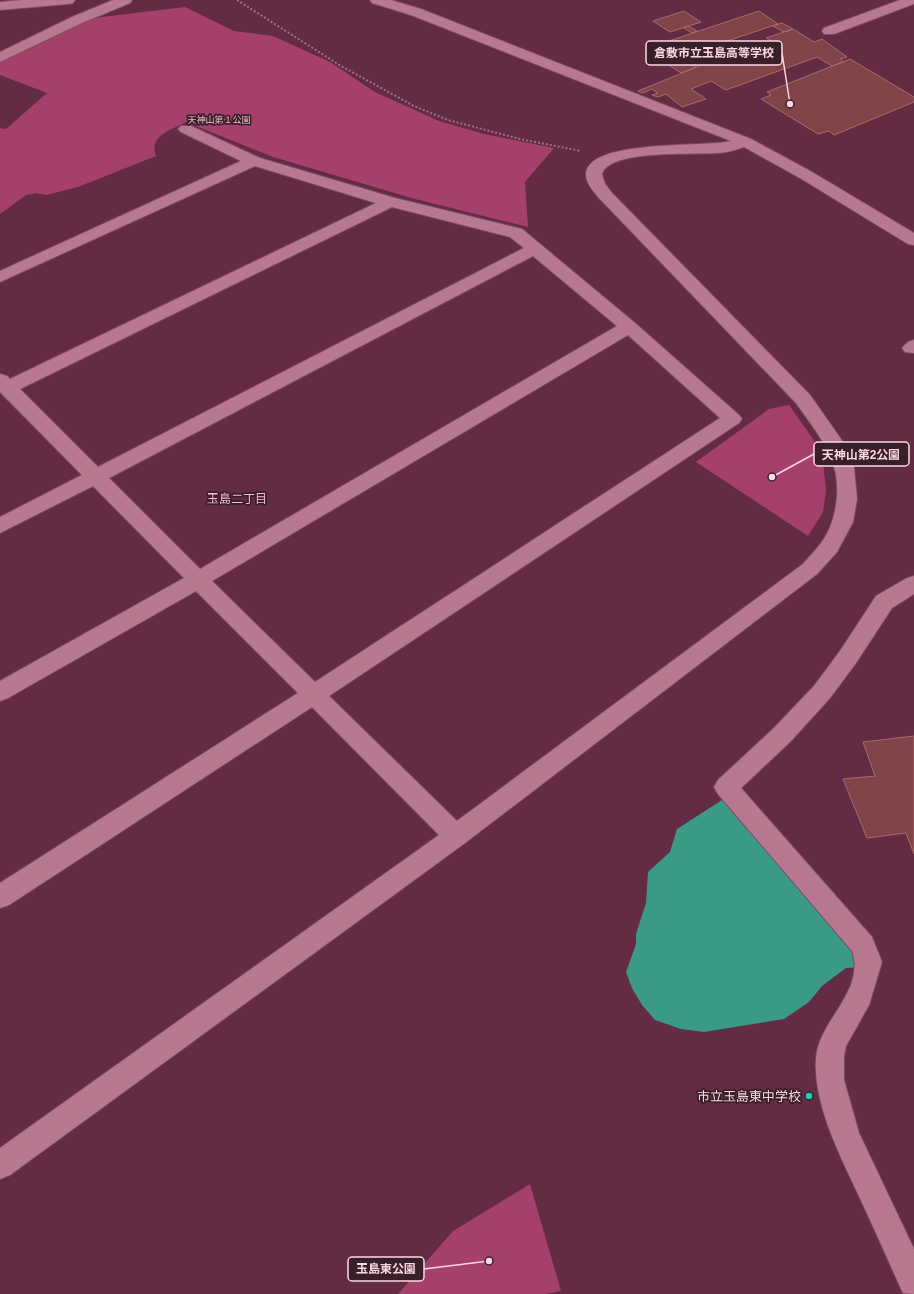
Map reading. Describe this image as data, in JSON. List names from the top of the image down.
{
  "districts": ["玉島二丁目"],
  "parks": ["天神山第１公園"],
  "places": [
    "倉敷市立玉島高等学校",
    "天神山第2公園",
    "市立玉島東中学校",
    "玉島東公園"
  ]
}
